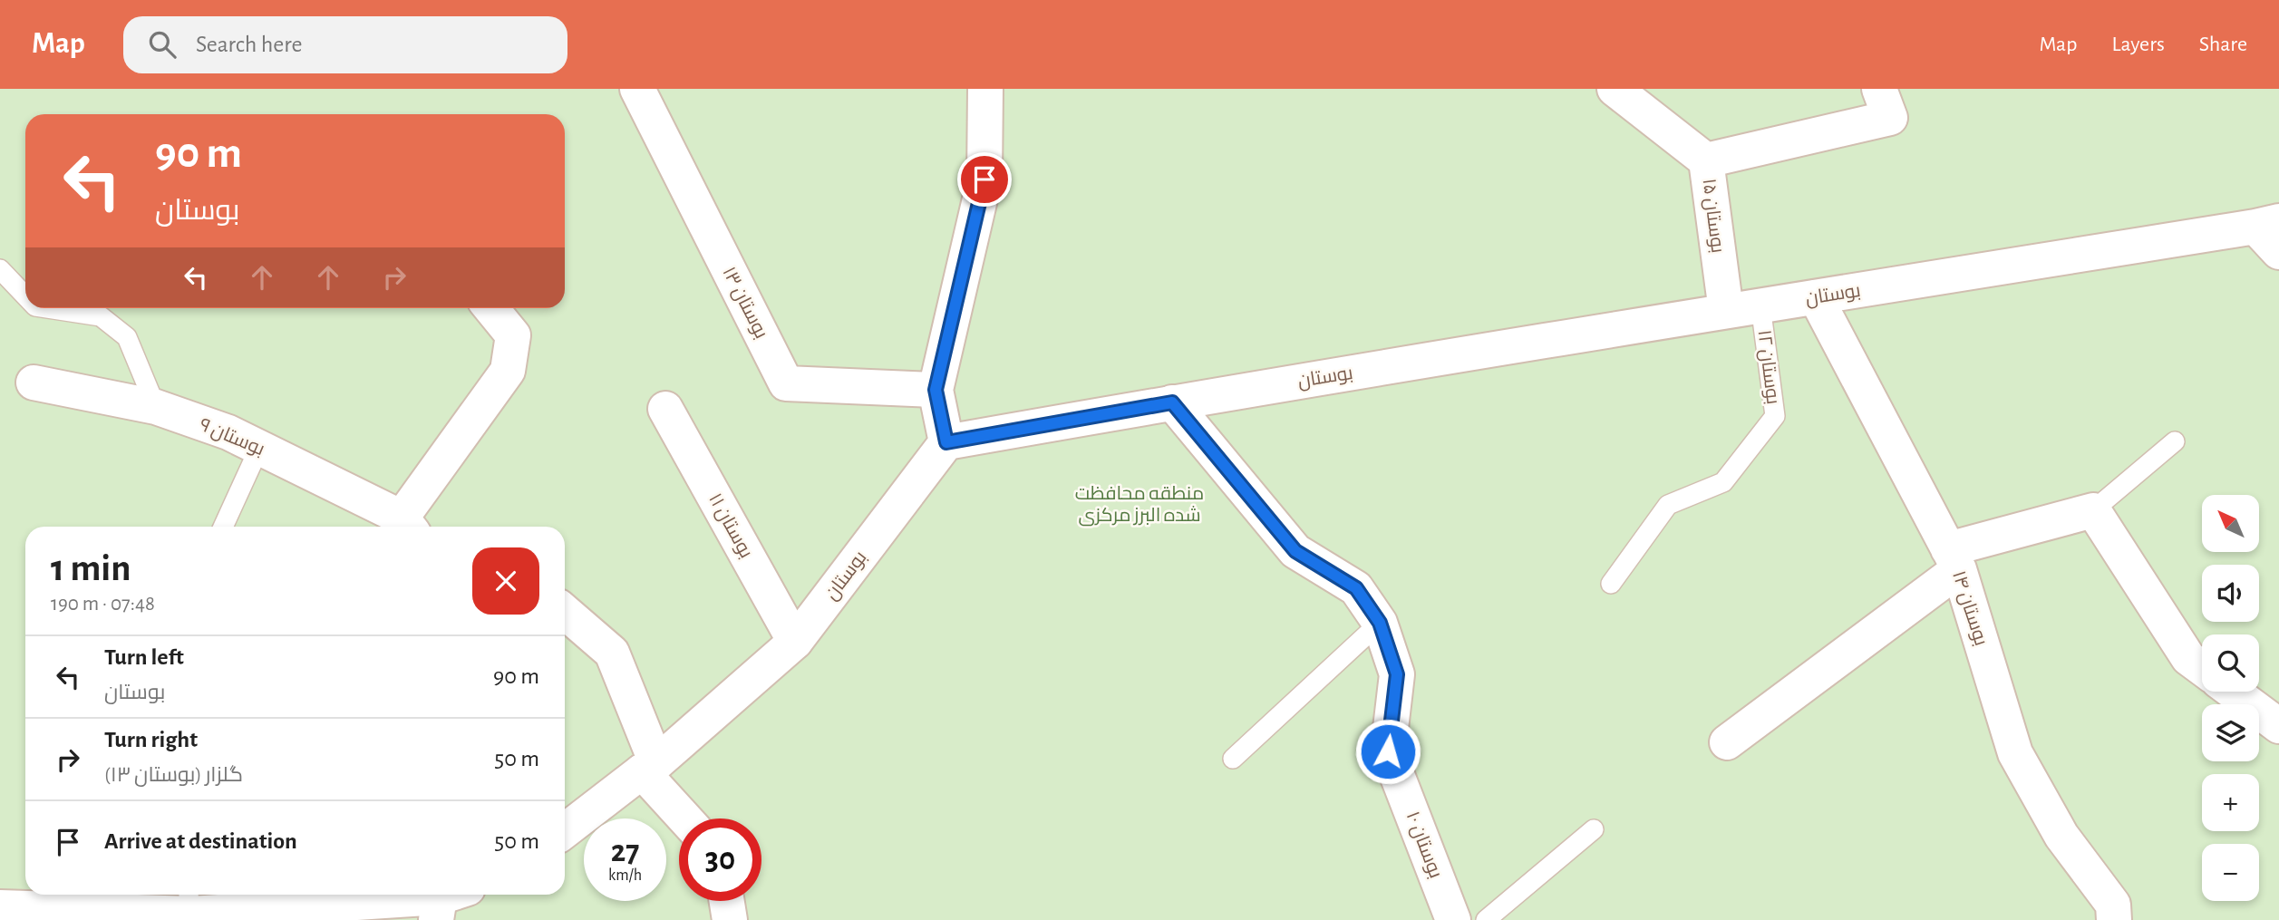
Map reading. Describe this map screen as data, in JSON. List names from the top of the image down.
{
  "streets": {
    "street": [
      "بوستان ۱۵",
      "بوستان",
      "بوستان ۱۳",
      "بوستان ۹",
      "بوستان ۱۱",
      "بوستان ۱۴",
      "بوستان ۱۰"
    ],
    "lane": ["بوستان ۱۲"]
  },
  "crossings": [
    ["بوستان ۱۵", "بوستان"],
    ["بوستان", "بوستان ۱۲"],
    ["بوستان", "بوستان ۱۱"],
    ["بوستان", "بوستان ۱۴"],
    ["بوستان", "بوستان ۱۰"]
  ],
  "parks": ["منطقه محافظت شده البرز مرکزی"],
  "north": "top left",
  "page": {
    "header": "Map",
    "search": "Search here",
    "nav": ["Map", "Layers", "Share"],
    "turn": ["90 m", "بوستان"],
    "map_buttons": ["+", "−"],
    "heading": ["1 min", "190 m · 07:48"],
    "list": [
      {
        "name": "Turn left",
        "note": "بوستان",
        "value": "90 m"
      },
      {
        "name": "Turn right",
        "note": "گلزار (بوستان ۱۳)",
        "value": "50 m"
      },
      {
        "name": "Arrive at destination",
        "value": "50 m"
      }
    ],
    "speed": "27 km/h",
    "limit": "30"
  }
}
